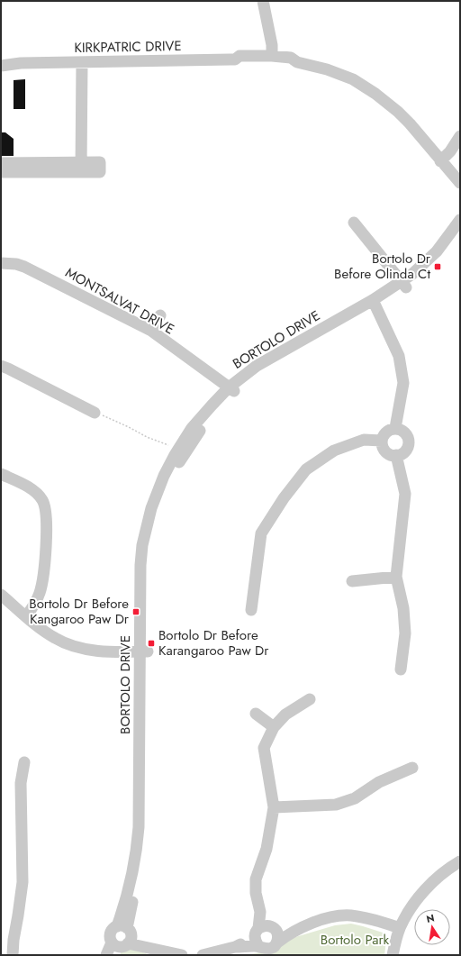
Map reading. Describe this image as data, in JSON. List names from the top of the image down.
{
  "streets": {
    "street": ["KIRKPATRIC DRIVE", "MONTSALVAT DRIVE", "BORTOLO DRIVE"]
  },
  "crossings": [
    ["MONTSALVAT DRIVE", "BORTOLO DRIVE"]
  ],
  "parks": ["Bortolo Park"],
  "places": {
    "transit": ["Bortolo Dr Before Olinda Ct", "Bortolo Dr Before Kangaroo Paw Dr", "Bortolo Dr Before Karangaroo Paw Dr"]
  },
  "north": "top"
}
